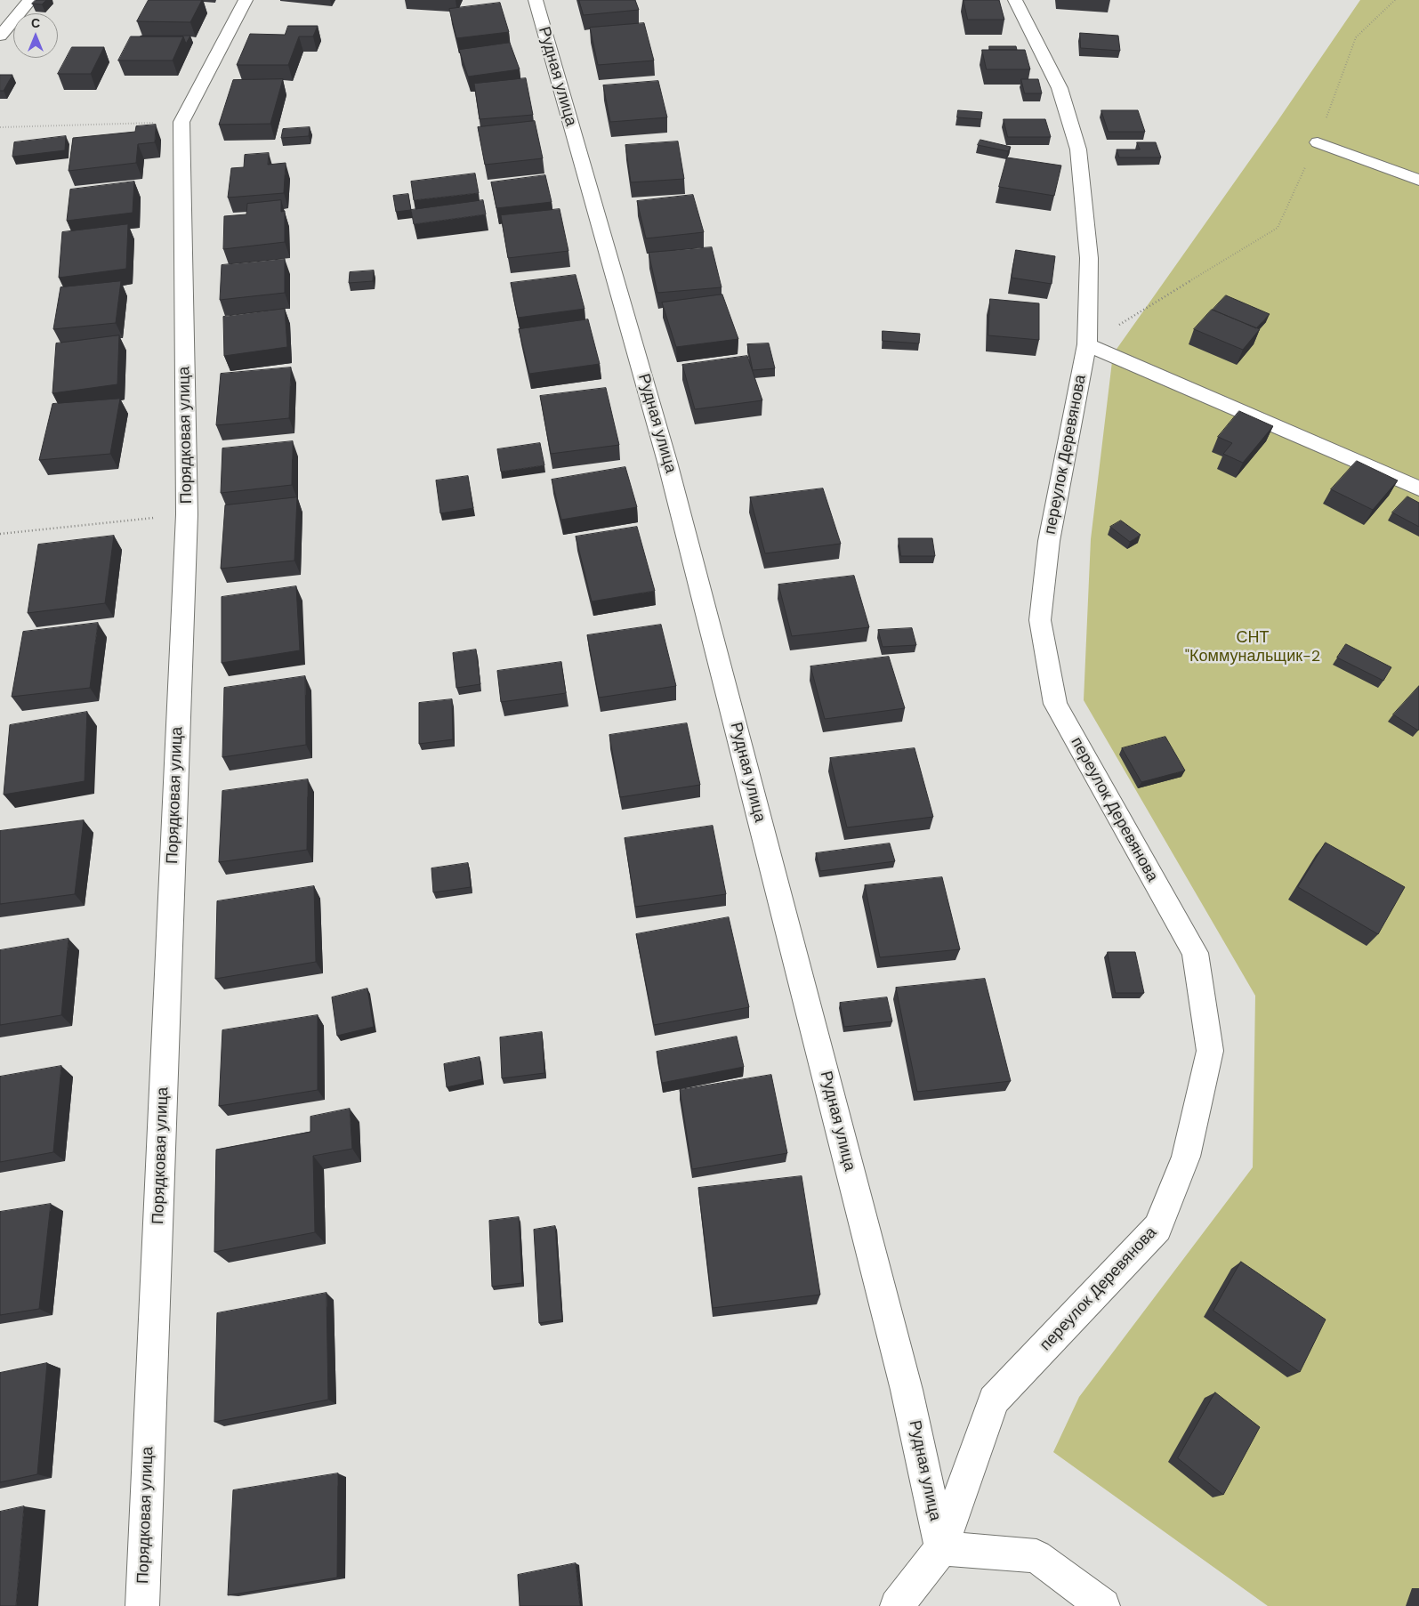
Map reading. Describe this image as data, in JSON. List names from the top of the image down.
{
  "streets": {
    "street": ["Рудная улица", "Порядковая улица", "переулок Деревянова"]
  },
  "crossings": [
    ["Рудная улица", "переулок Деревянова"]
  ],
  "parks": ["СНТ \"Коммунальщик-2"],
  "north": "top"
}
